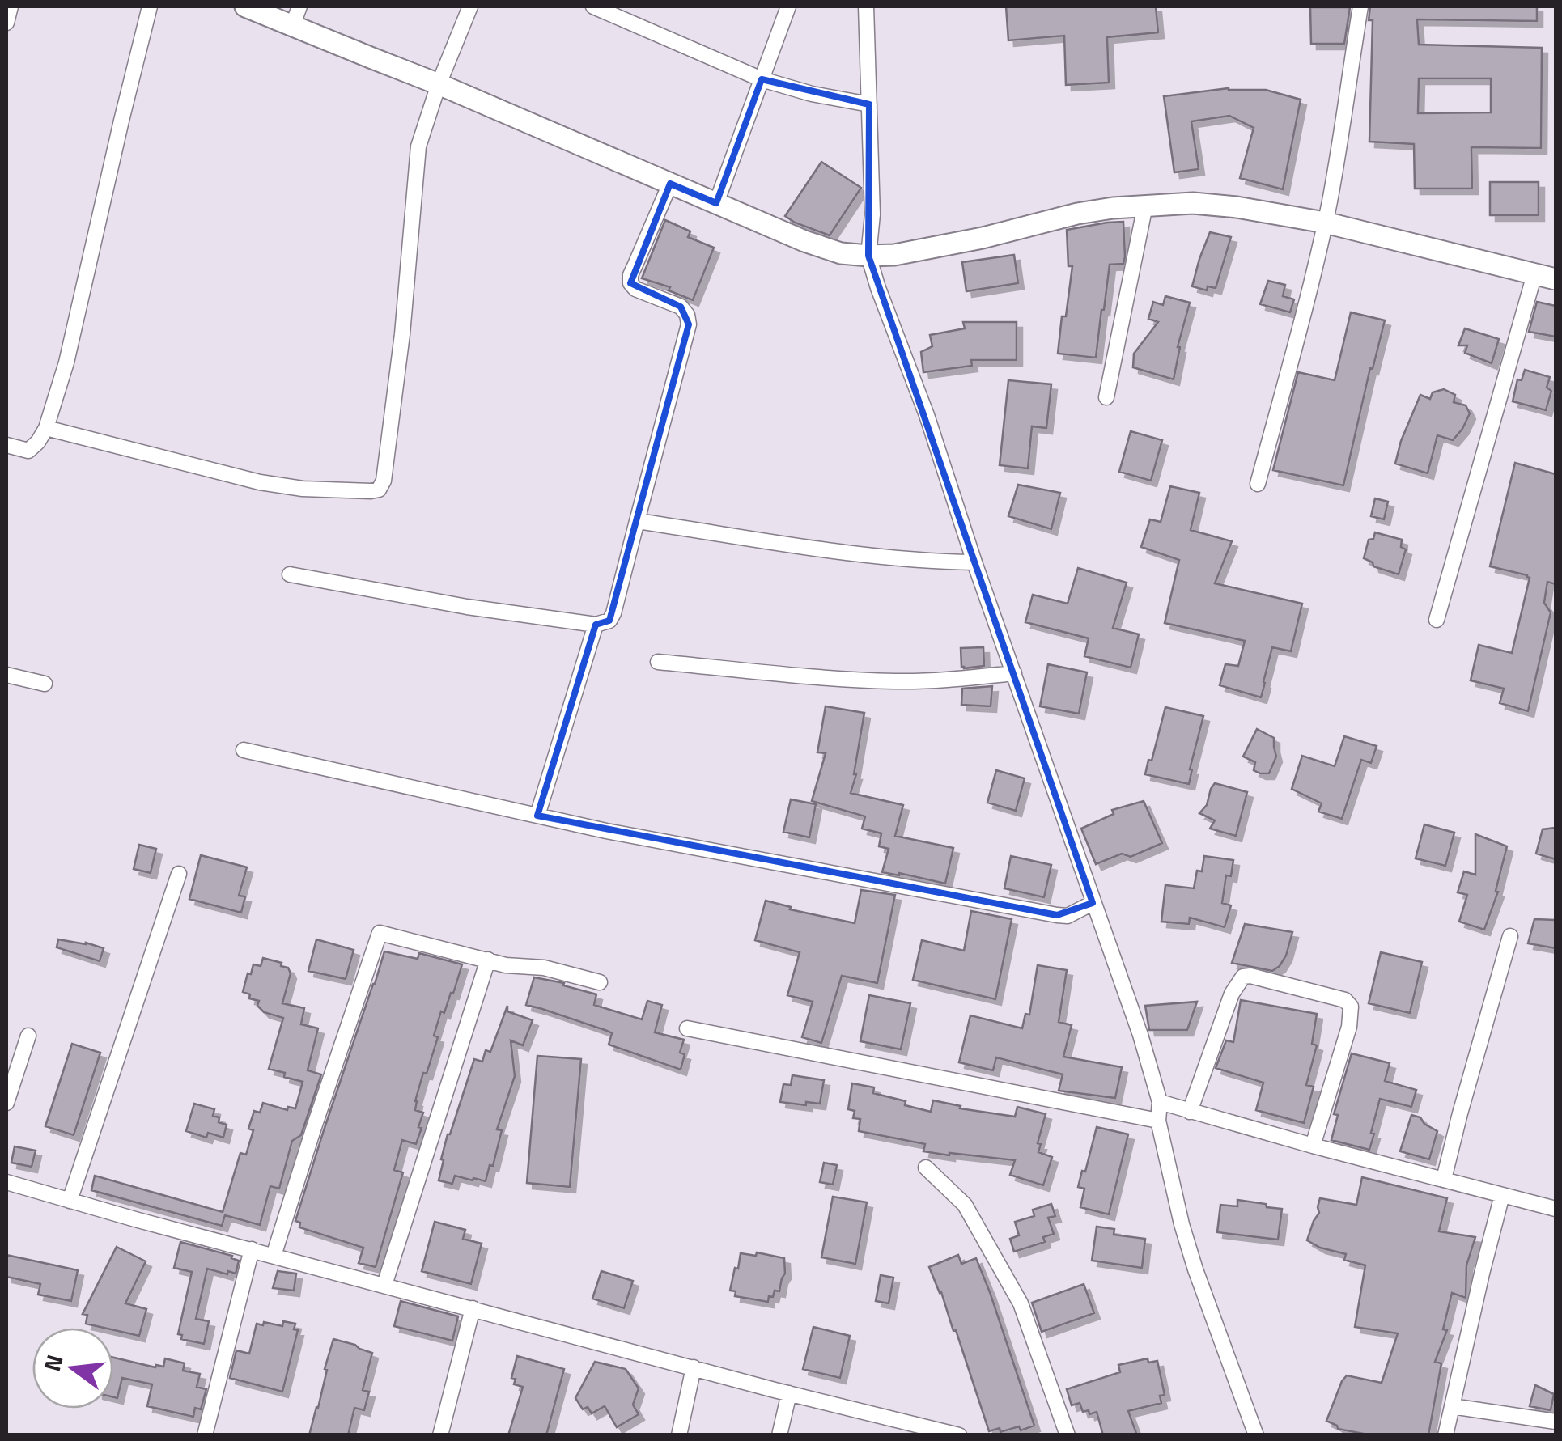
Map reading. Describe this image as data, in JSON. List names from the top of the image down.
{
  "north": "left"
}
